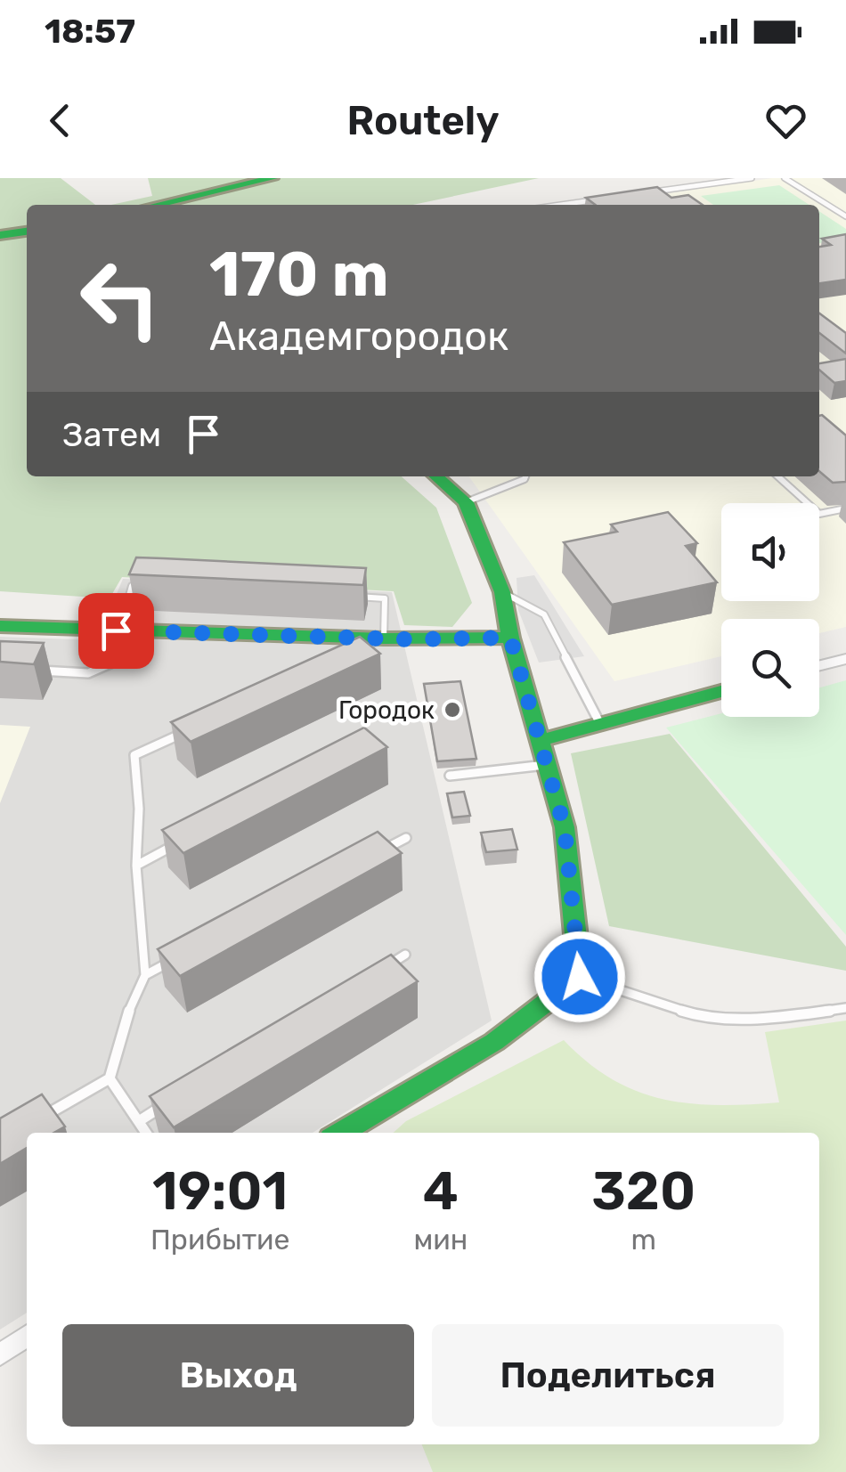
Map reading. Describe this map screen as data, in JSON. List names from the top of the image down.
{
  "places": ["Городок"],
  "page": {
    "status": "18:57",
    "header": "Routely",
    "turn": ["170 m", "Академгородок"],
    "then": "Затем",
    "eta": [
      "19:01",
      "Прибытие",
      "4",
      "мин",
      "320",
      "m"
    ],
    "buttons": ["Выход", "Поделиться"]
  }
}
